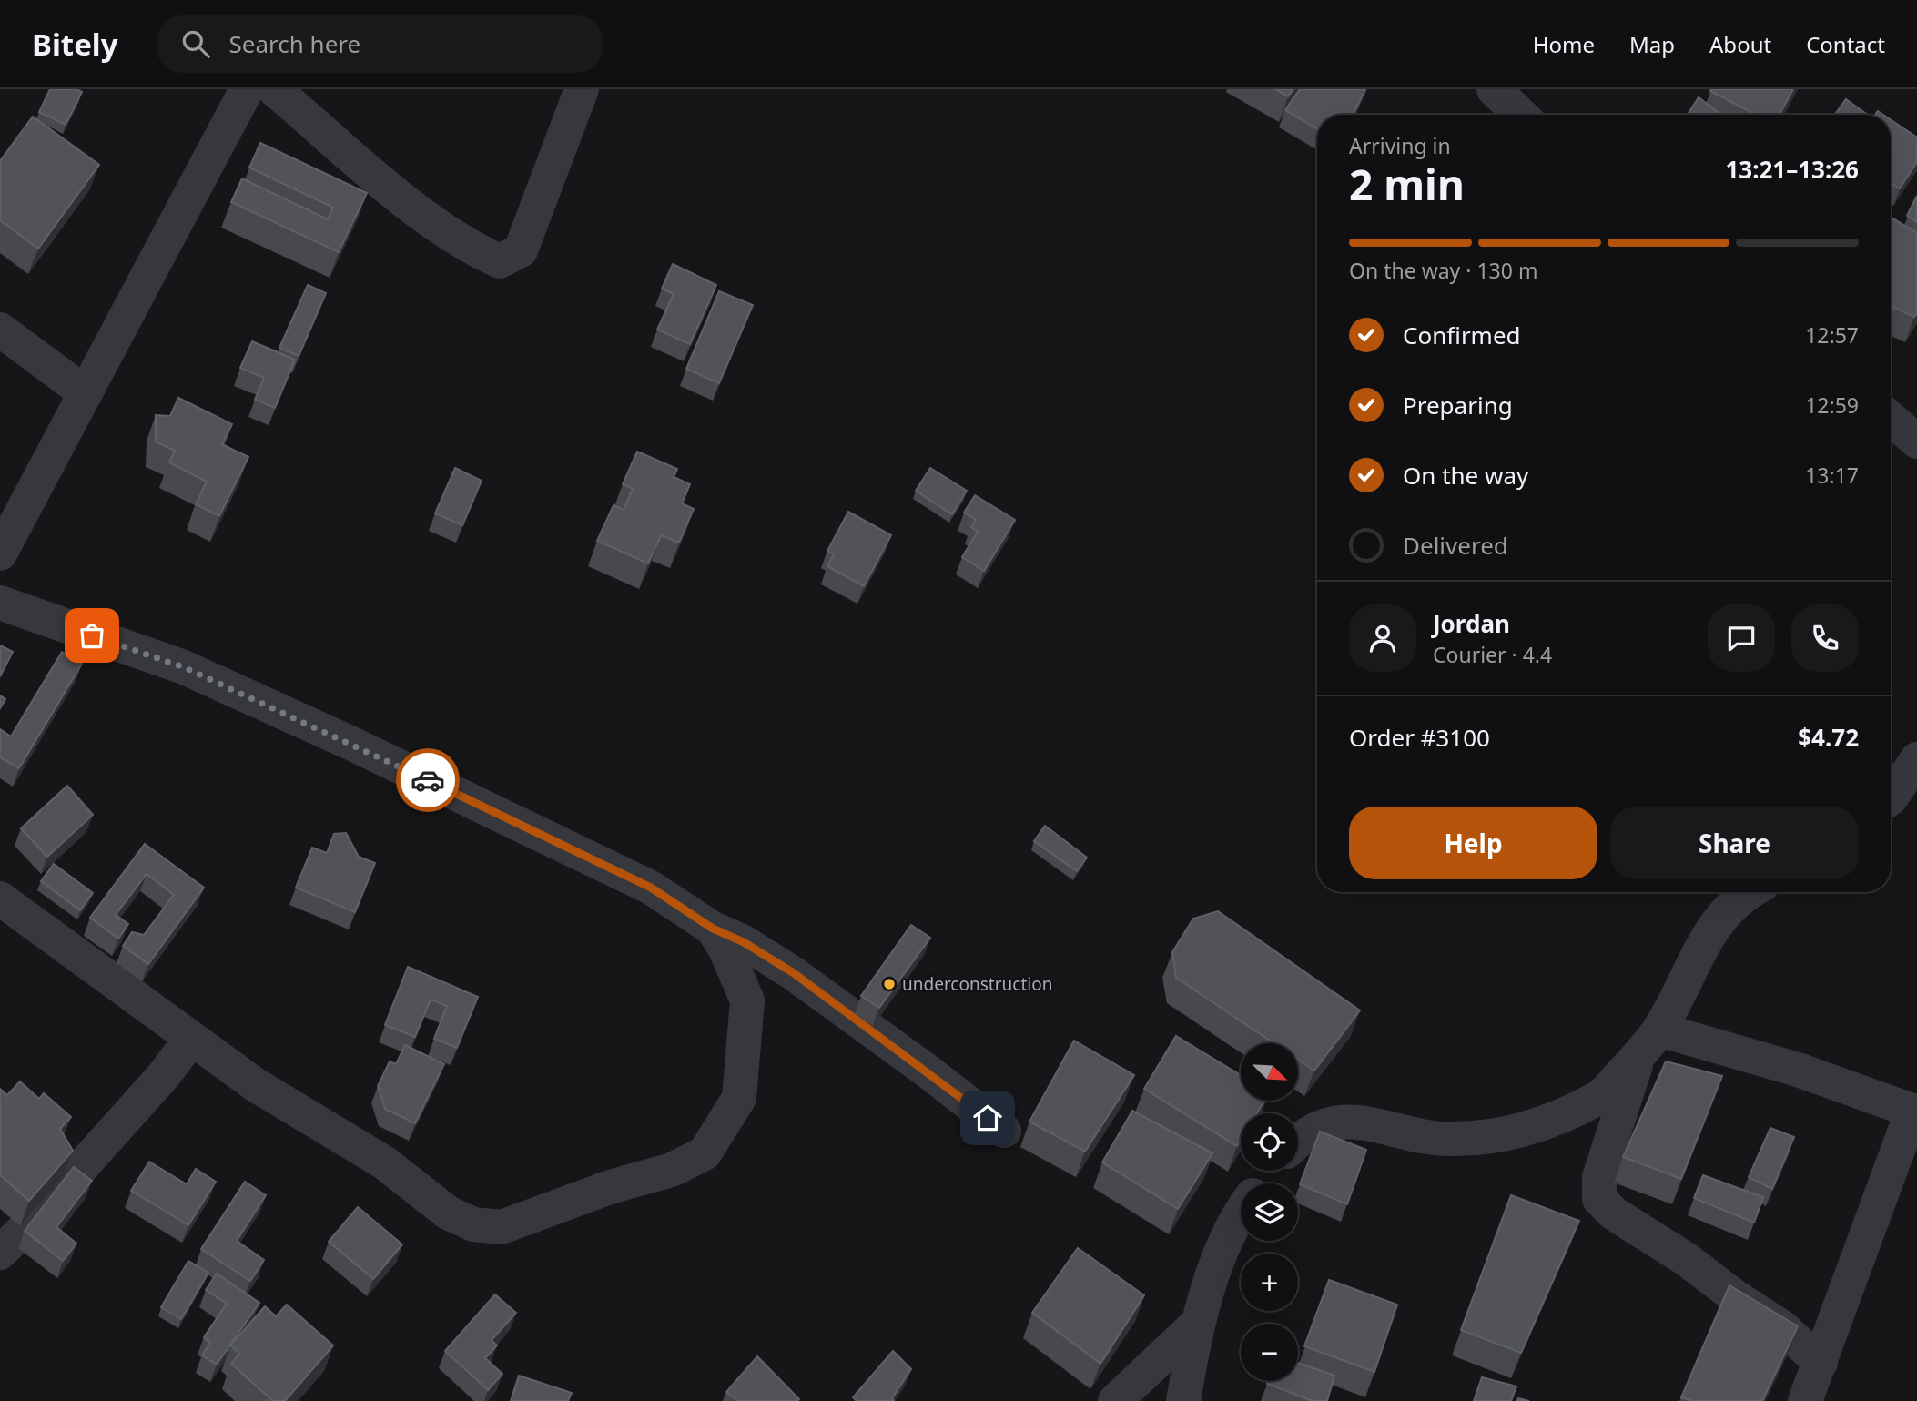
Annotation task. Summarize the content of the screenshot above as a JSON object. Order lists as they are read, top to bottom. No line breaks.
{"places":["underconstruction"],"north":"bottom right","page":{"header":"Bitely","search":"Search here","nav":["Home","Map","About","Contact"],"heading":["2 min","Arriving in","13:21–13:26"],"panel":["Jordan","Courier · 4.4","Order #3100","$4.72"],"bar":"On the way · 130 m","list":[["Confirmed","12:57"],["Preparing","12:59"],["On the way","13:17"],"Delivered"],"buttons":["Help","Share"],"map_buttons":["+","−"]}}
